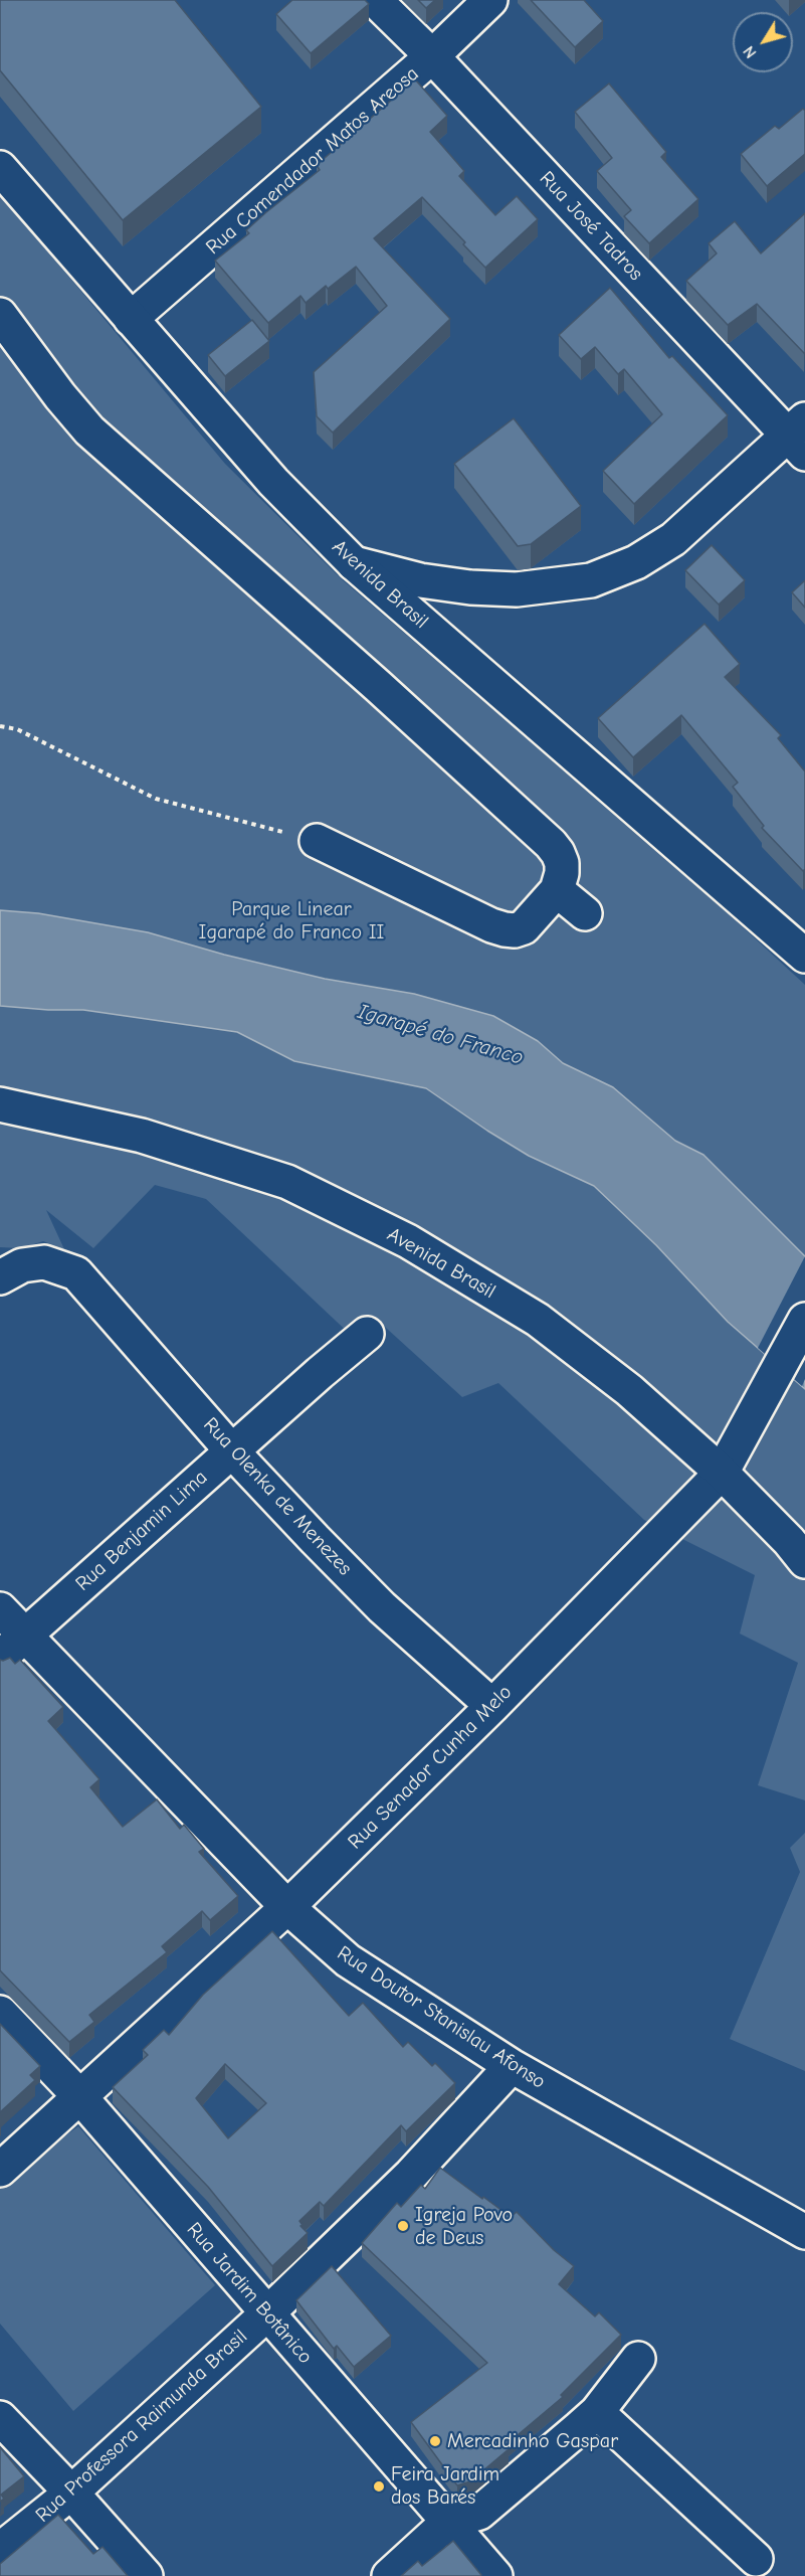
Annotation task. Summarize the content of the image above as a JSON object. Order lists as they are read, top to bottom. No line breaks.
{"streets":{"main road":["Rua Comendador Matos Areosa","Rua José Tadros","Avenida Brasil","Rua Olenka de Menezes","Rua Benjamin Lima","Rua Senador Cunha Melo","Rua Doutor Stanislau Afonso","Rua Jardim Botânico","Rua Professora Raimunda Brasil"]},"crossings":[["Rua Comendador Matos Areosa","Rua José Tadros"],["Rua Comendador Matos Areosa","Avenida Brasil"],["Avenida Brasil","Rua Senador Cunha Melo"],["Rua Olenka de Menezes","Rua Benjamin Lima"],["Rua Olenka de Menezes","Rua Senador Cunha Melo"],["Rua Benjamin Lima","Rua Doutor Stanislau Afonso"],["Rua Senador Cunha Melo","Rua Doutor Stanislau Afonso"],["Rua Senador Cunha Melo","Rua Jardim Botânico"],["Rua Doutor Stanislau Afonso","Rua Professora Raimunda Brasil"],["Rua Jardim Botânico","Rua Professora Raimunda Brasil"]],"water":["Igarapé do Franco"],"parks":["Parque Linear Igarapé do Franco II"],"places":["Igreja Povo de Deus","Mercadinho Gaspar","Feira Jardim dos Barés"],"north":"bottom left"}
